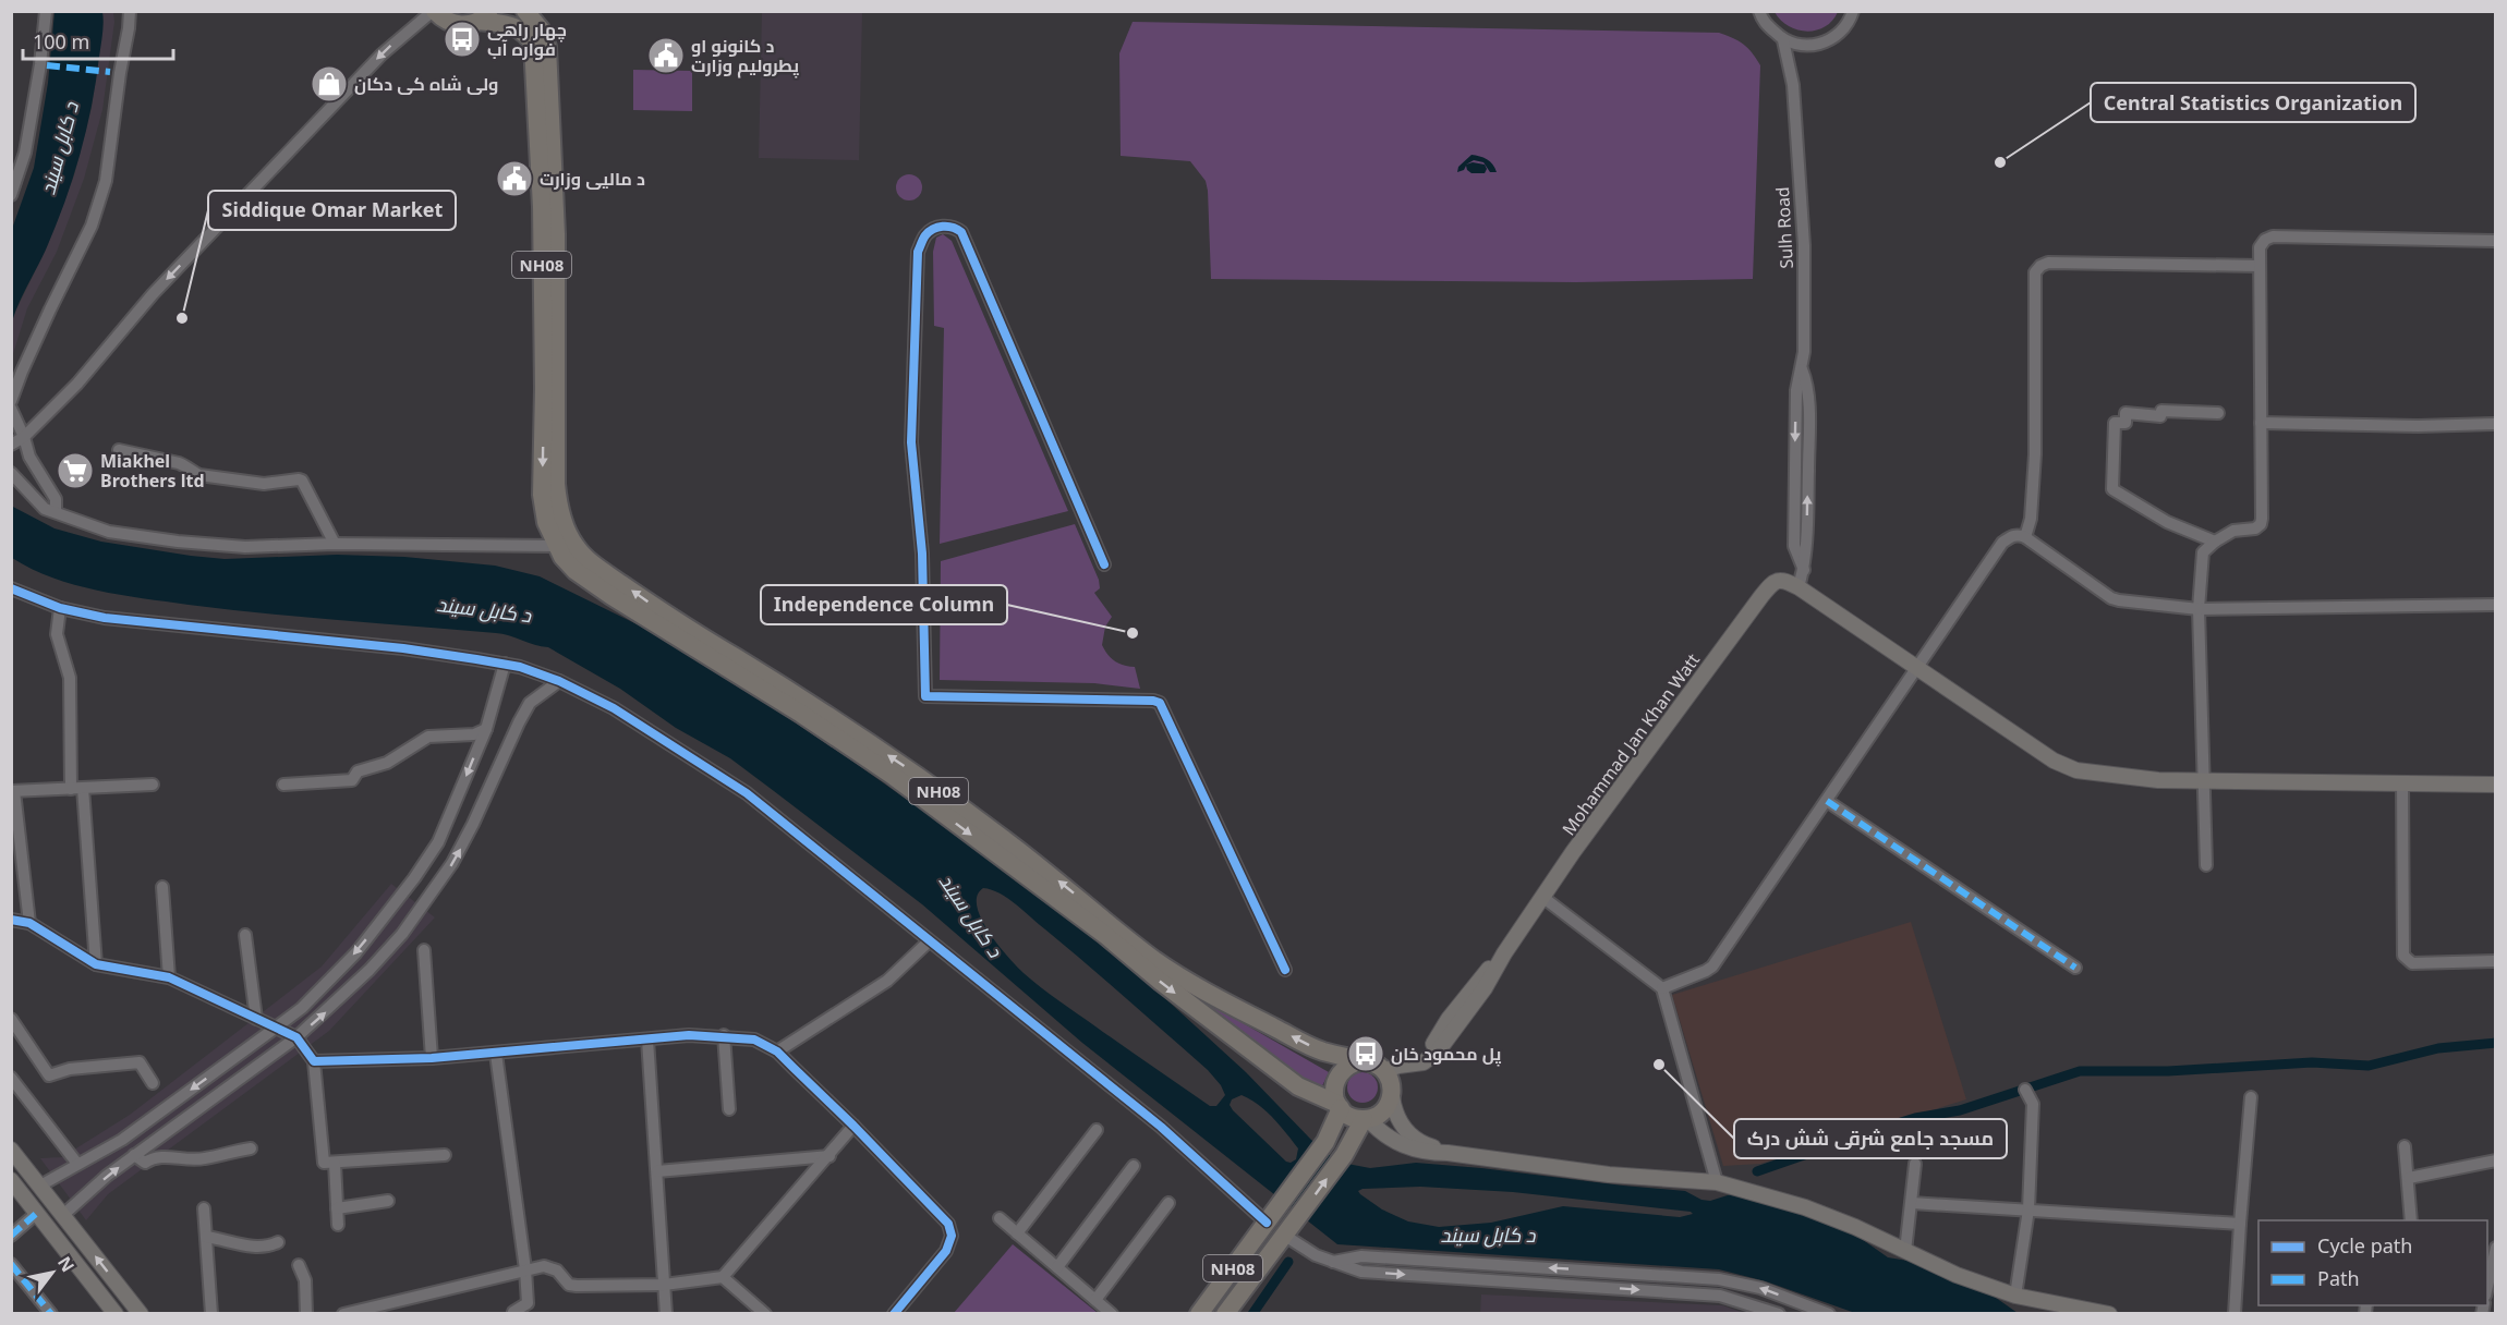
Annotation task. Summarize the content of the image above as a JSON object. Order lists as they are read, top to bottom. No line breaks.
{"streets":{"highway":["NH08"],"main road":["Mohammad Jan Khan Watt"],"street":["Sulh Road"]},"crossings":[["Sulh Road","Mohammad Jan Khan Watt"],["NH08","Mohammad Jan Khan Watt"]],"water":["د کابل سيند"],"places":{"bus stop":["چهار راهی فواره آب","پل محمود خان"],"public building":["د کانونو او پطرولیم وزارت","د مالیی وزارت"],"shop":["ولی شاہ کی دکان"],"other":["Central Statistics Organization","Siddique Omar Market","Independence Column","مسجد جامع شرقی شش درک"],"supermarket":["Miakhel Brothers ltd"]},"legend":["Cycle path","Path"],"scale_bar":"100 m","north":"top right"}
